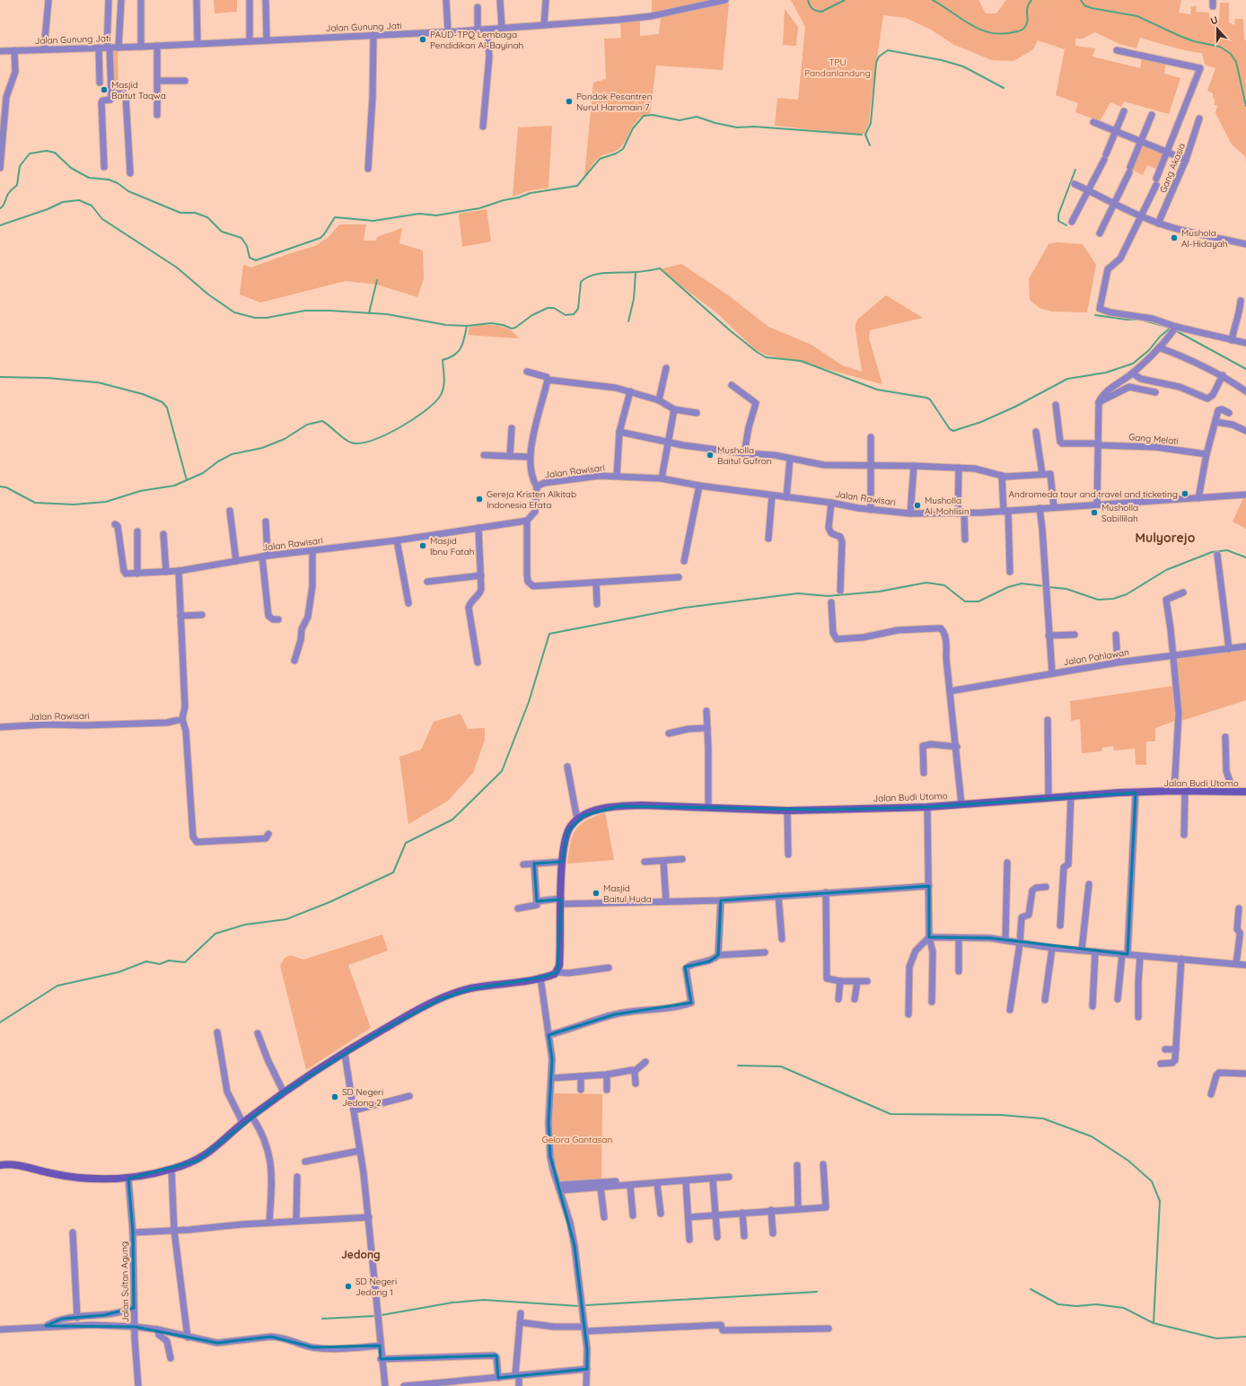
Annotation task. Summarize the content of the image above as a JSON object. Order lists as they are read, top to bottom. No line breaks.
{"streets":{"street":["Jalan Gunung Jati","Gang Akasia","Gang Melati","Jalan Rawisari","Jalan Pahlawan","Jalan Budi Utomo","Jalan Sultan Agung"]},"districts":["Mulyorejo","Jedong"],"parks":["TPU Pandanlandung","Gelora Gantasan"],"places":["PAUD-TPQ Lembaga Pendidikan Al-Bayinah","Masjid Baitut Taqwa","Pondok Pesantren Nurul Haromain 7","Mushola Al-Hidayah","Musholla Baitul Gufron","Andromeda tour and travel and ticketing","Gereja Kristen Alkitab Indonesia Efata","Musholla Al-Mohlisin","Musholla Sabillilah","Masjid Ibnu Fatah","Masjid Baitul Huda","SD Negeri Jedong 2","SD Negeri Jedong 1"],"north":"top"}
